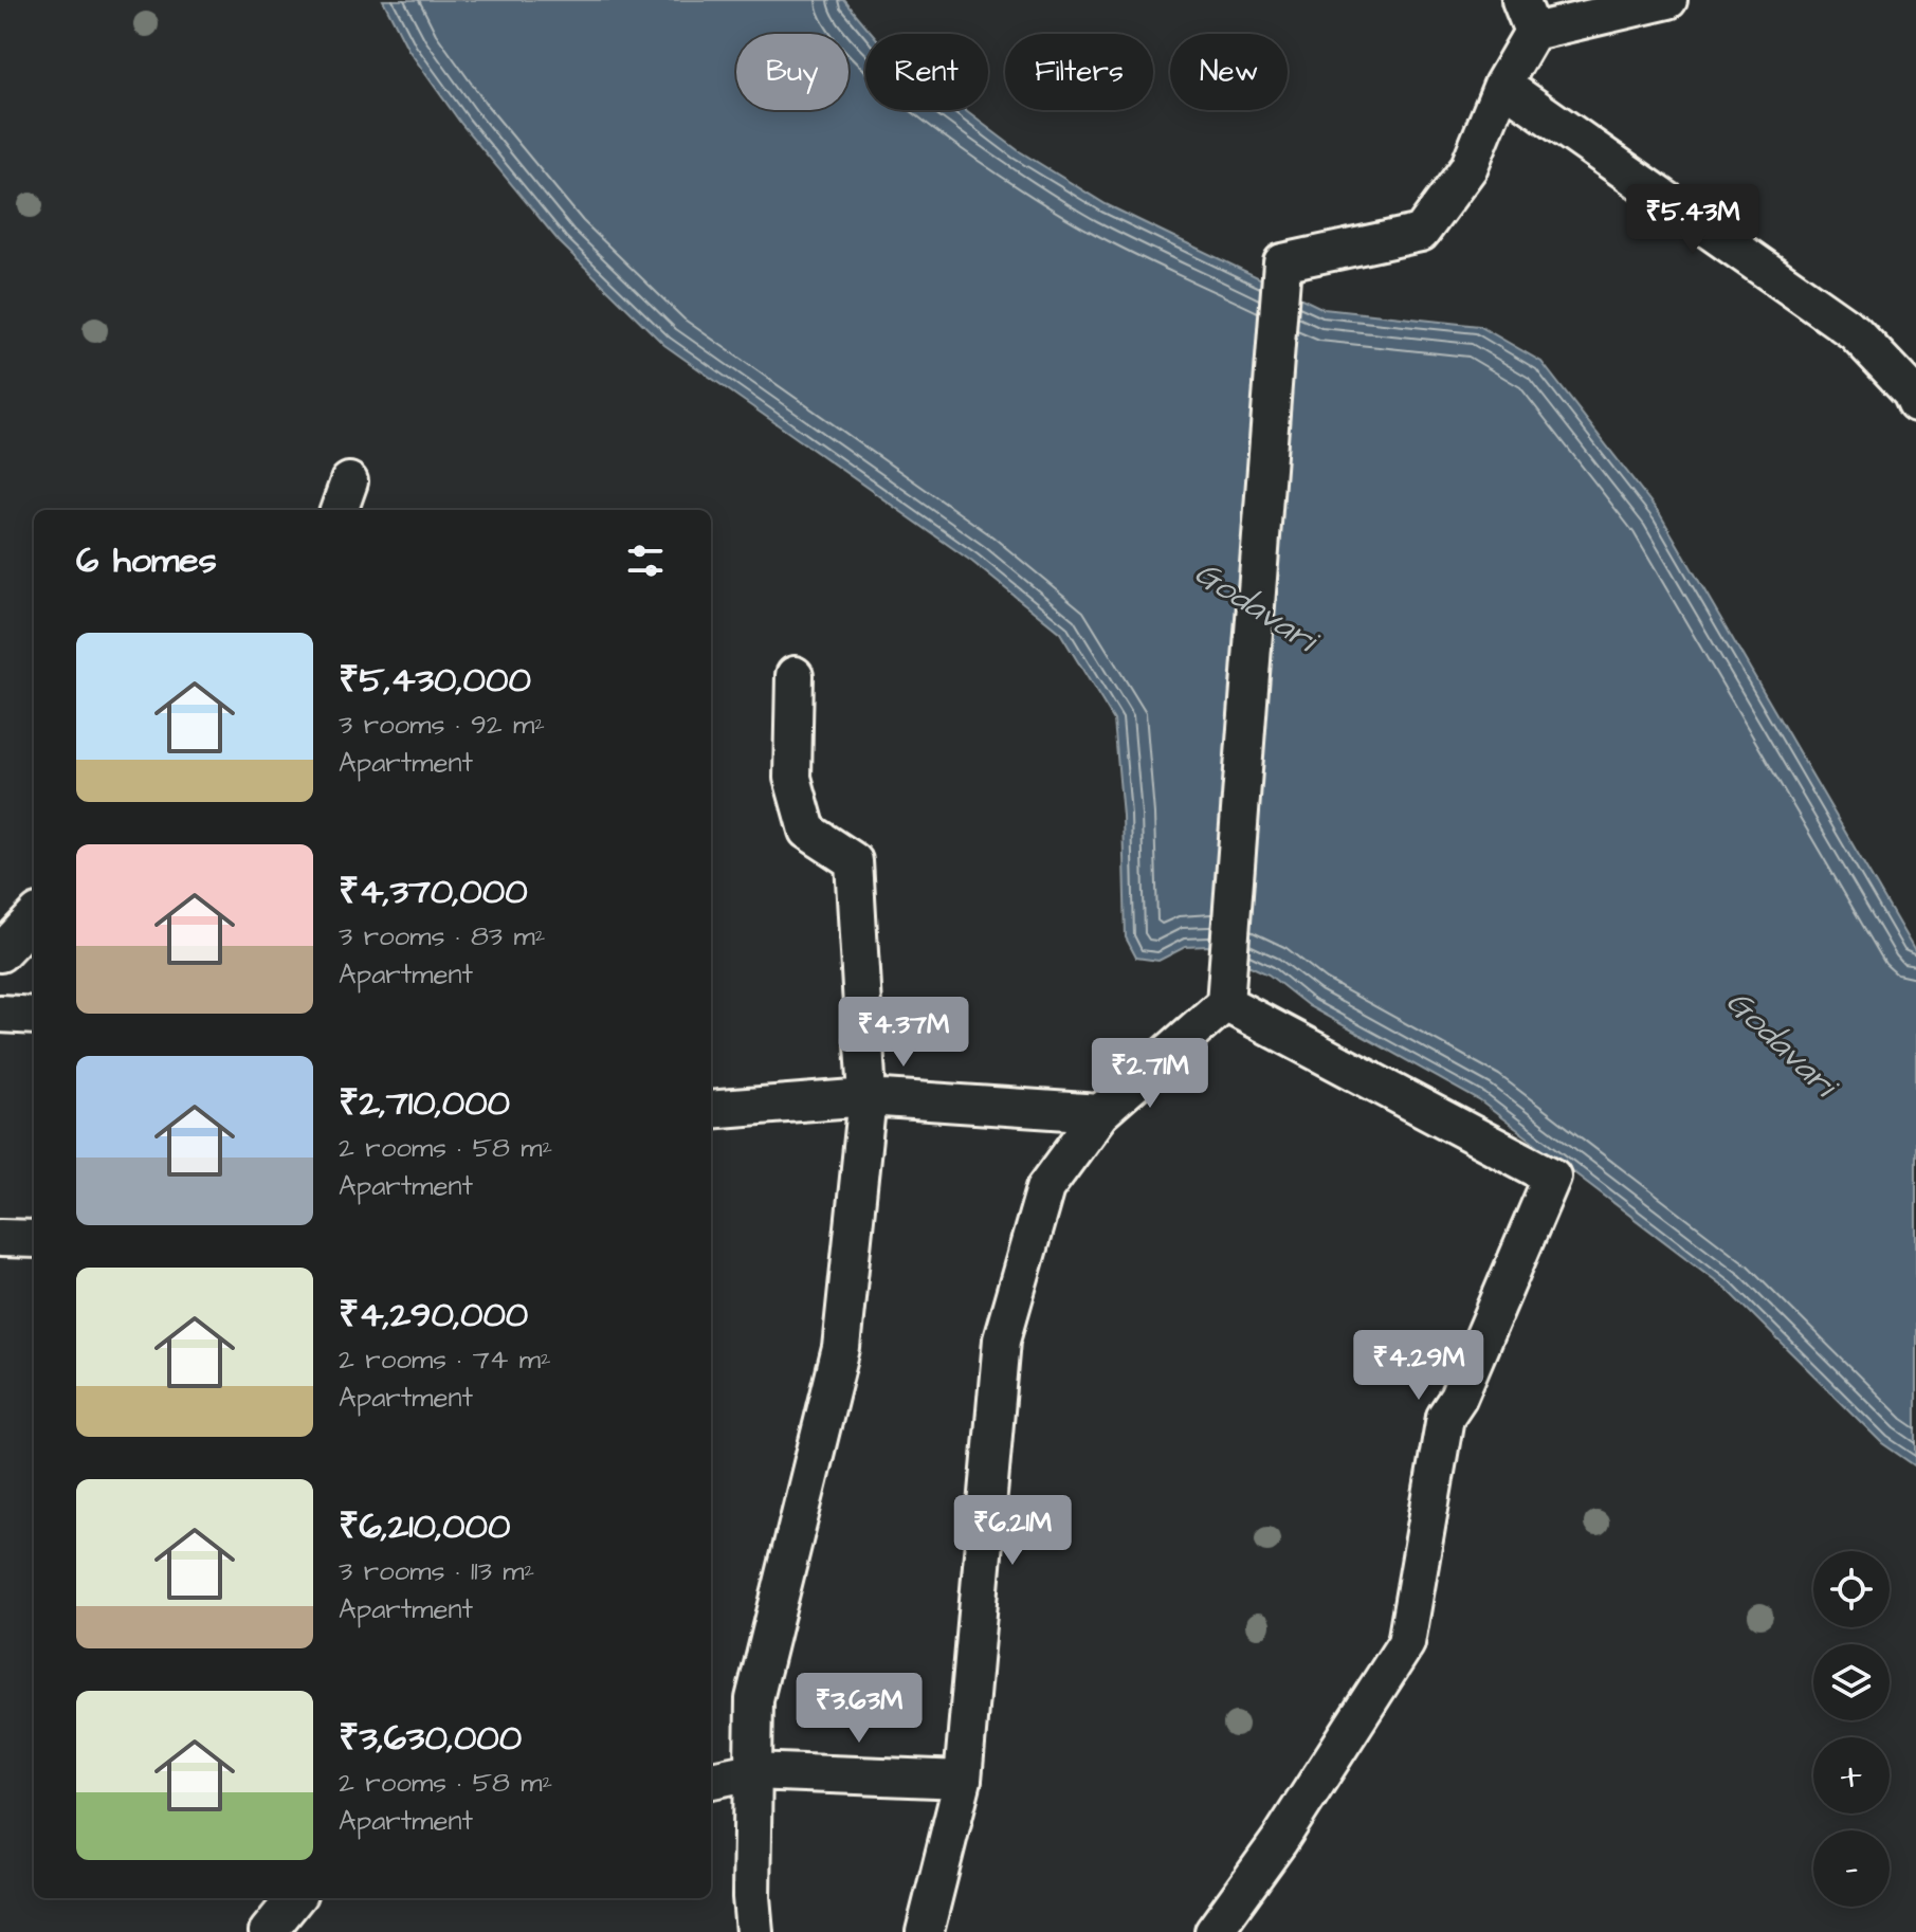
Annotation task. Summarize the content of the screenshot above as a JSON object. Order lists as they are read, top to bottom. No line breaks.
{"water":["Godavari"],"page":{"chip":["Buy","Rent","Filters","New"],"price":["₹5.43M","₹4.37M","₹2.71M","₹4.29M","₹6.21M","₹3.63M"],"heading":"6 homes","list":[{"name":"₹5,430,000","note":"3 rooms · 92 m² · Apartment"},{"name":"₹4,370,000","note":"3 rooms · 83 m² · Apartment"},{"name":"₹2,710,000","note":"2 rooms · 58 m² · Apartment"},{"name":"₹4,290,000","note":"2 rooms · 74 m² · Apartment"},{"name":"₹6,210,000","note":"3 rooms · 113 m² · Apartment"},{"name":"₹3,630,000","note":"2 rooms · 58 m² · Apartment"}],"map_buttons":["+","−"]}}
